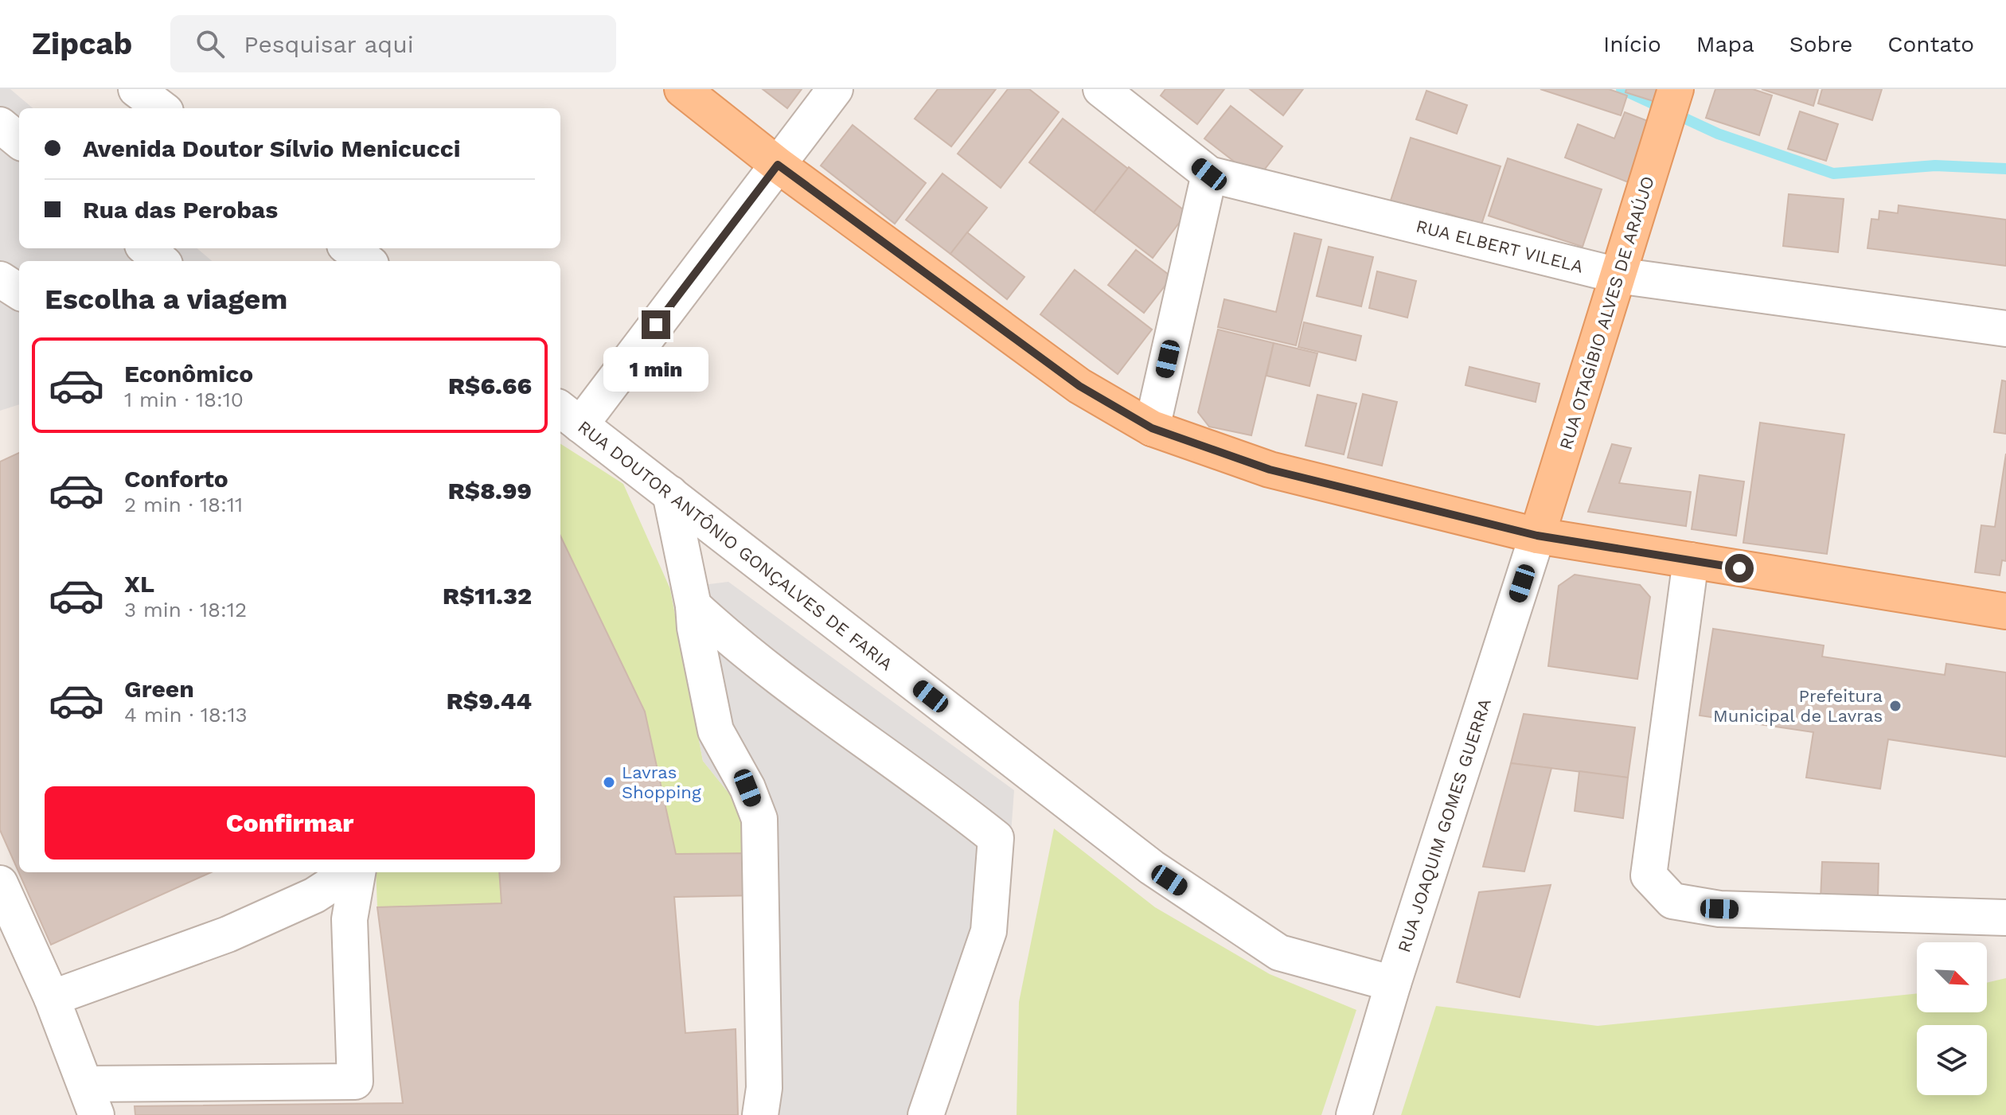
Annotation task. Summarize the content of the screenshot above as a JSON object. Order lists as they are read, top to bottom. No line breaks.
{"streets":{"main road":["RUA OTAGÍBIO ALVES DE ARAÚJO"],"street":["RUA ELBERT VILELA","RUA DOUTOR ANTÔNIO GONÇALVES DE FARIA","RUA JOAQUIM GOMES GUERRA"]},"crossings":[["RUA ELBERT VILELA","RUA OTAGÍBIO ALVES DE ARAÚJO"],["RUA OTAGÍBIO ALVES DE ARAÚJO","RUA JOAQUIM GOMES GUERRA"],["RUA DOUTOR ANTÔNIO GONÇALVES DE FARIA","RUA JOAQUIM GOMES GUERRA"]],"places":["Prefeitura Municipal de Lavras","Lavras Shopping"],"north":"bottom right","page":{"header":"Zipcab","search":"Pesquisar aqui","nav":["Início","Mapa","Sobre","Contato"],"banner":["Avenida Doutor Sílvio Menicucci","Rua das Perobas"],"heading":"Escolha a viagem","list":[{"name":"Econômico","note":"1 min · 18:10","value":"R$6.66"},{"name":"Conforto","note":"2 min · 18:11","value":"R$8.99"},{"name":"XL","note":"3 min · 18:12","value":"R$11.32"},{"name":"Green","note":"4 min · 18:13","value":"R$9.44"}],"bubble":"1 min","buttons":"Confirmar"}}
